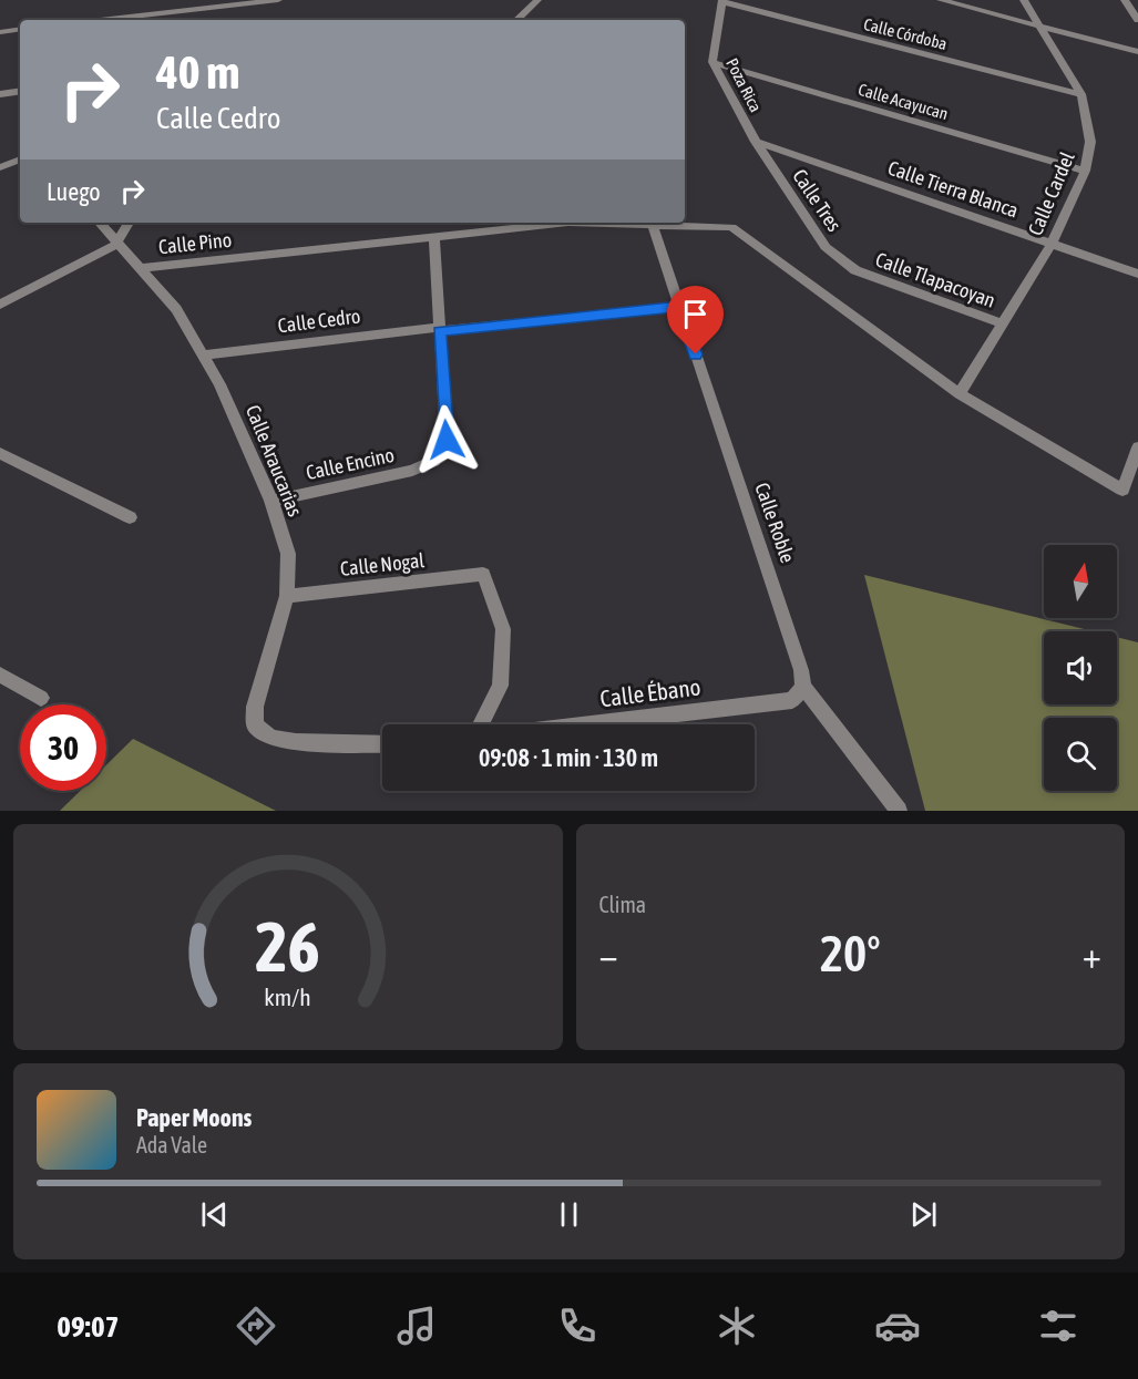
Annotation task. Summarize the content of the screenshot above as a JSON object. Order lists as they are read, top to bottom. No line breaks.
{"streets":{"street":["Calle Córdoba","Poza Rica","Calle Acayucan","Calle Tierra Blanca","Calle Cardel","Calle Tres","Calle Pino","Calle Tlapacoyan","Calle Cedro","Calle Araucarias","Calle Encino","Calle Roble","Calle Nogal","Calle Ébano"]},"crossings":[["Calle Córdoba","Poza Rica"],["Calle Córdoba","Calle Cardel"],["Poza Rica","Calle Acayucan"],["Poza Rica","Calle Tierra Blanca"],["Poza Rica","Calle Tres"],["Calle Acayucan","Calle Cardel"],["Calle Tierra Blanca","Calle Cardel"],["Calle Tierra Blanca","Calle Tres"],["Calle Cardel","Calle Pino"],["Calle Cardel","Calle Tlapacoyan"],["Calle Tres","Calle Tlapacoyan"],["Calle Pino","Calle Araucarias"],["Calle Pino","Calle Roble"],["Calle Cedro","Calle Araucarias"],["Calle Cedro","Calle Encino"],["Calle Cedro","Calle Roble"],["Calle Araucarias","Calle Encino"],["Calle Araucarias","Calle Nogal"],["Calle Roble","Calle Ébano"]],"north":"top","page":{"turn":["40 m","Calle Cedro"],"then":"Luego","limit":"30","trip":"09:08 · 1 min · 130 m","tile":"Clima","heat":["−","20°","+"],"song":["Paper Moons","Ada Vale"],"tabs":"09:07","gauge":["26","km/h"]}}
